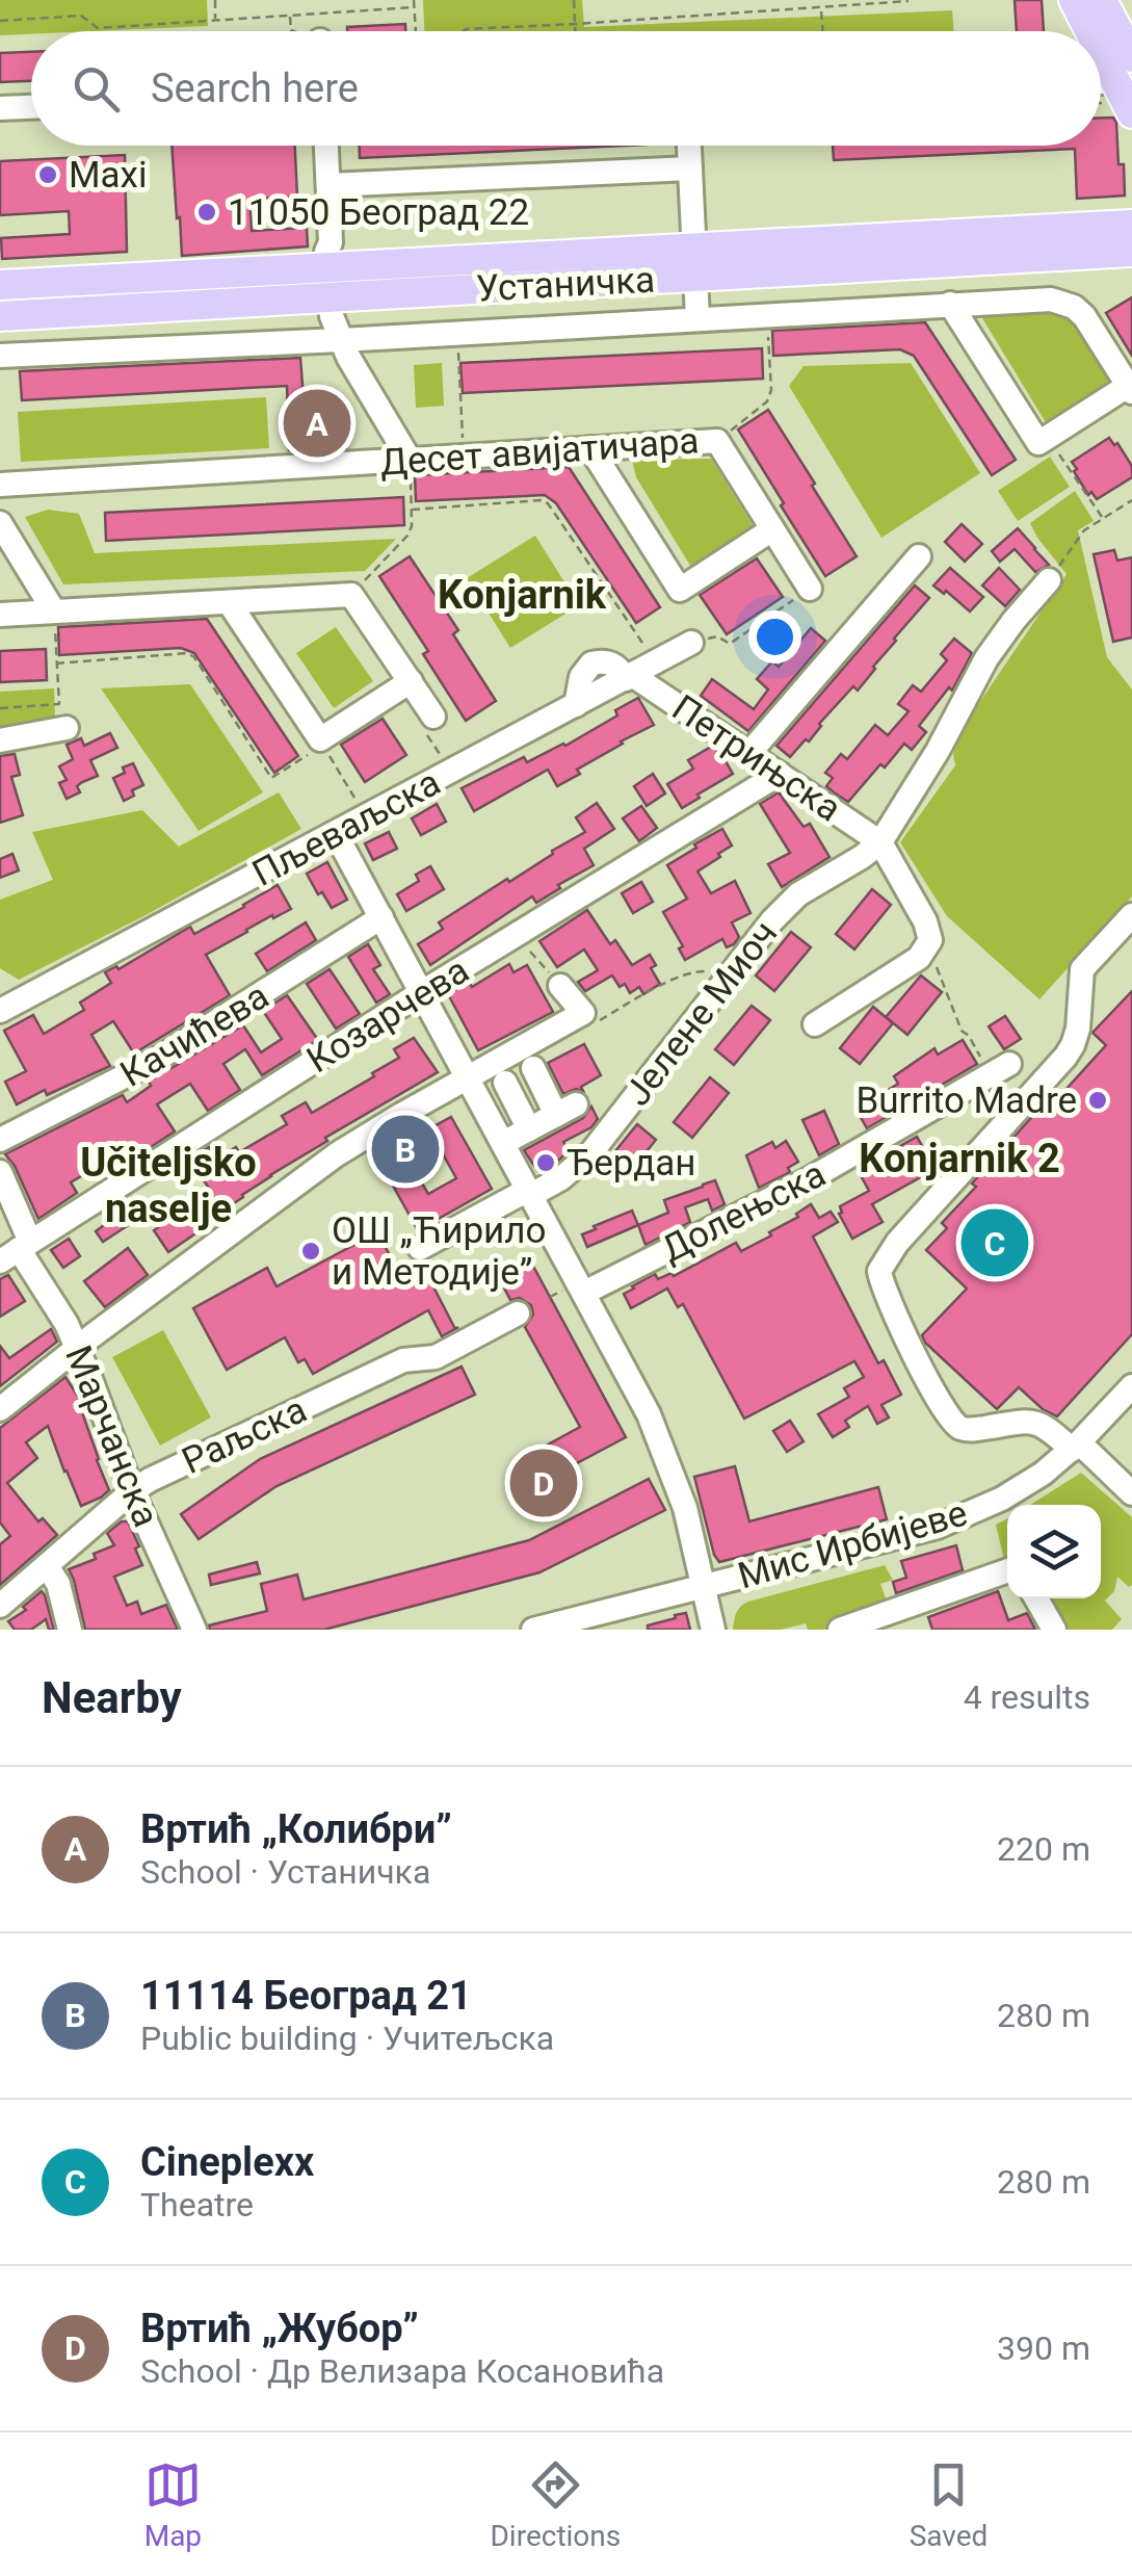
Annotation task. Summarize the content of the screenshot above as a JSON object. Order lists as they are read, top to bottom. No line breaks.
{"streets":{"main road":["Устаничка"],"street":["Десет авијатичара","Петрињска","Пљеваљска","Јелене Миоч","Козарчева","Качићева","Долењска","Раљска","Марчанска","Мис Ирбијеве"]},"crossings":[["Петрињска","Пљеваљска"],["Петрињска","Јелене Миоч"],["Петрињска","Козарчева"],["Козарчева","Марчанска"],["Раљска","Марчанска"]],"districts":["Konjarnik","Konjarnik 2","Učiteljsko naselje"],"places":["Maxi","11050 Београд 22","Burrito Madre","Ђердан","ОШ „Ћирило и Методије”"],"page":{"search":"Search here","pins":["A","B","C","D"],"heading":["Nearby","4 results"],"list":[{"mark":"A","name":"Вртић „Колибри”","note":"School · Устаничка","value":"220 m"},{"mark":"B","name":"11114 Београд 21","note":"Public building · Учитељска","value":"280 m"},{"mark":"C","name":"Cineplexx","note":"Theatre","value":"280 m"},{"mark":"D","name":"Вртић „Жубор”","note":"School · Др Велизара Косановића","value":"390 m"}],"nav":["Map","Directions","Saved"]}}
